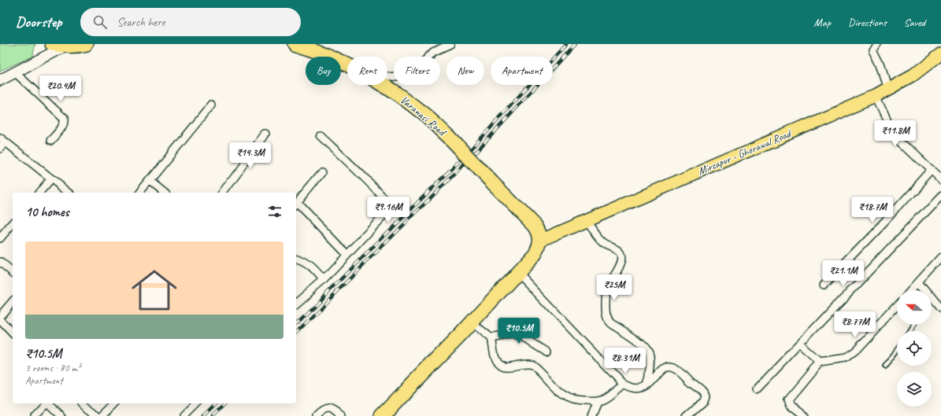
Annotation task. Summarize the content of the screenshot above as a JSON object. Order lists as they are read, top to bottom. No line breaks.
{"streets":{"highway":["Varanasi Road"],"main road":["Mirzapur - Ghorawal Road"]},"crossings":[["Varanasi Road","Mirzapur - Ghorawal Road"]],"north":"left","page":{"header":"Doorstep","search":"Search here","nav":["Map","Directions","Saved"],"chip":["Buy","Rent","Filters","New","Apartment"],"price":["₹20.4M","₹11.8M","₹14.3M","₹9.16M","₹18.7M","₹21.1M","₹25M","₹8.77M","₹10.5M","₹8.31M"],"heading":"10 homes","list":[{"name":"₹10.5M","note":"3 rooms · 80 m² · Apartment"}]}}
